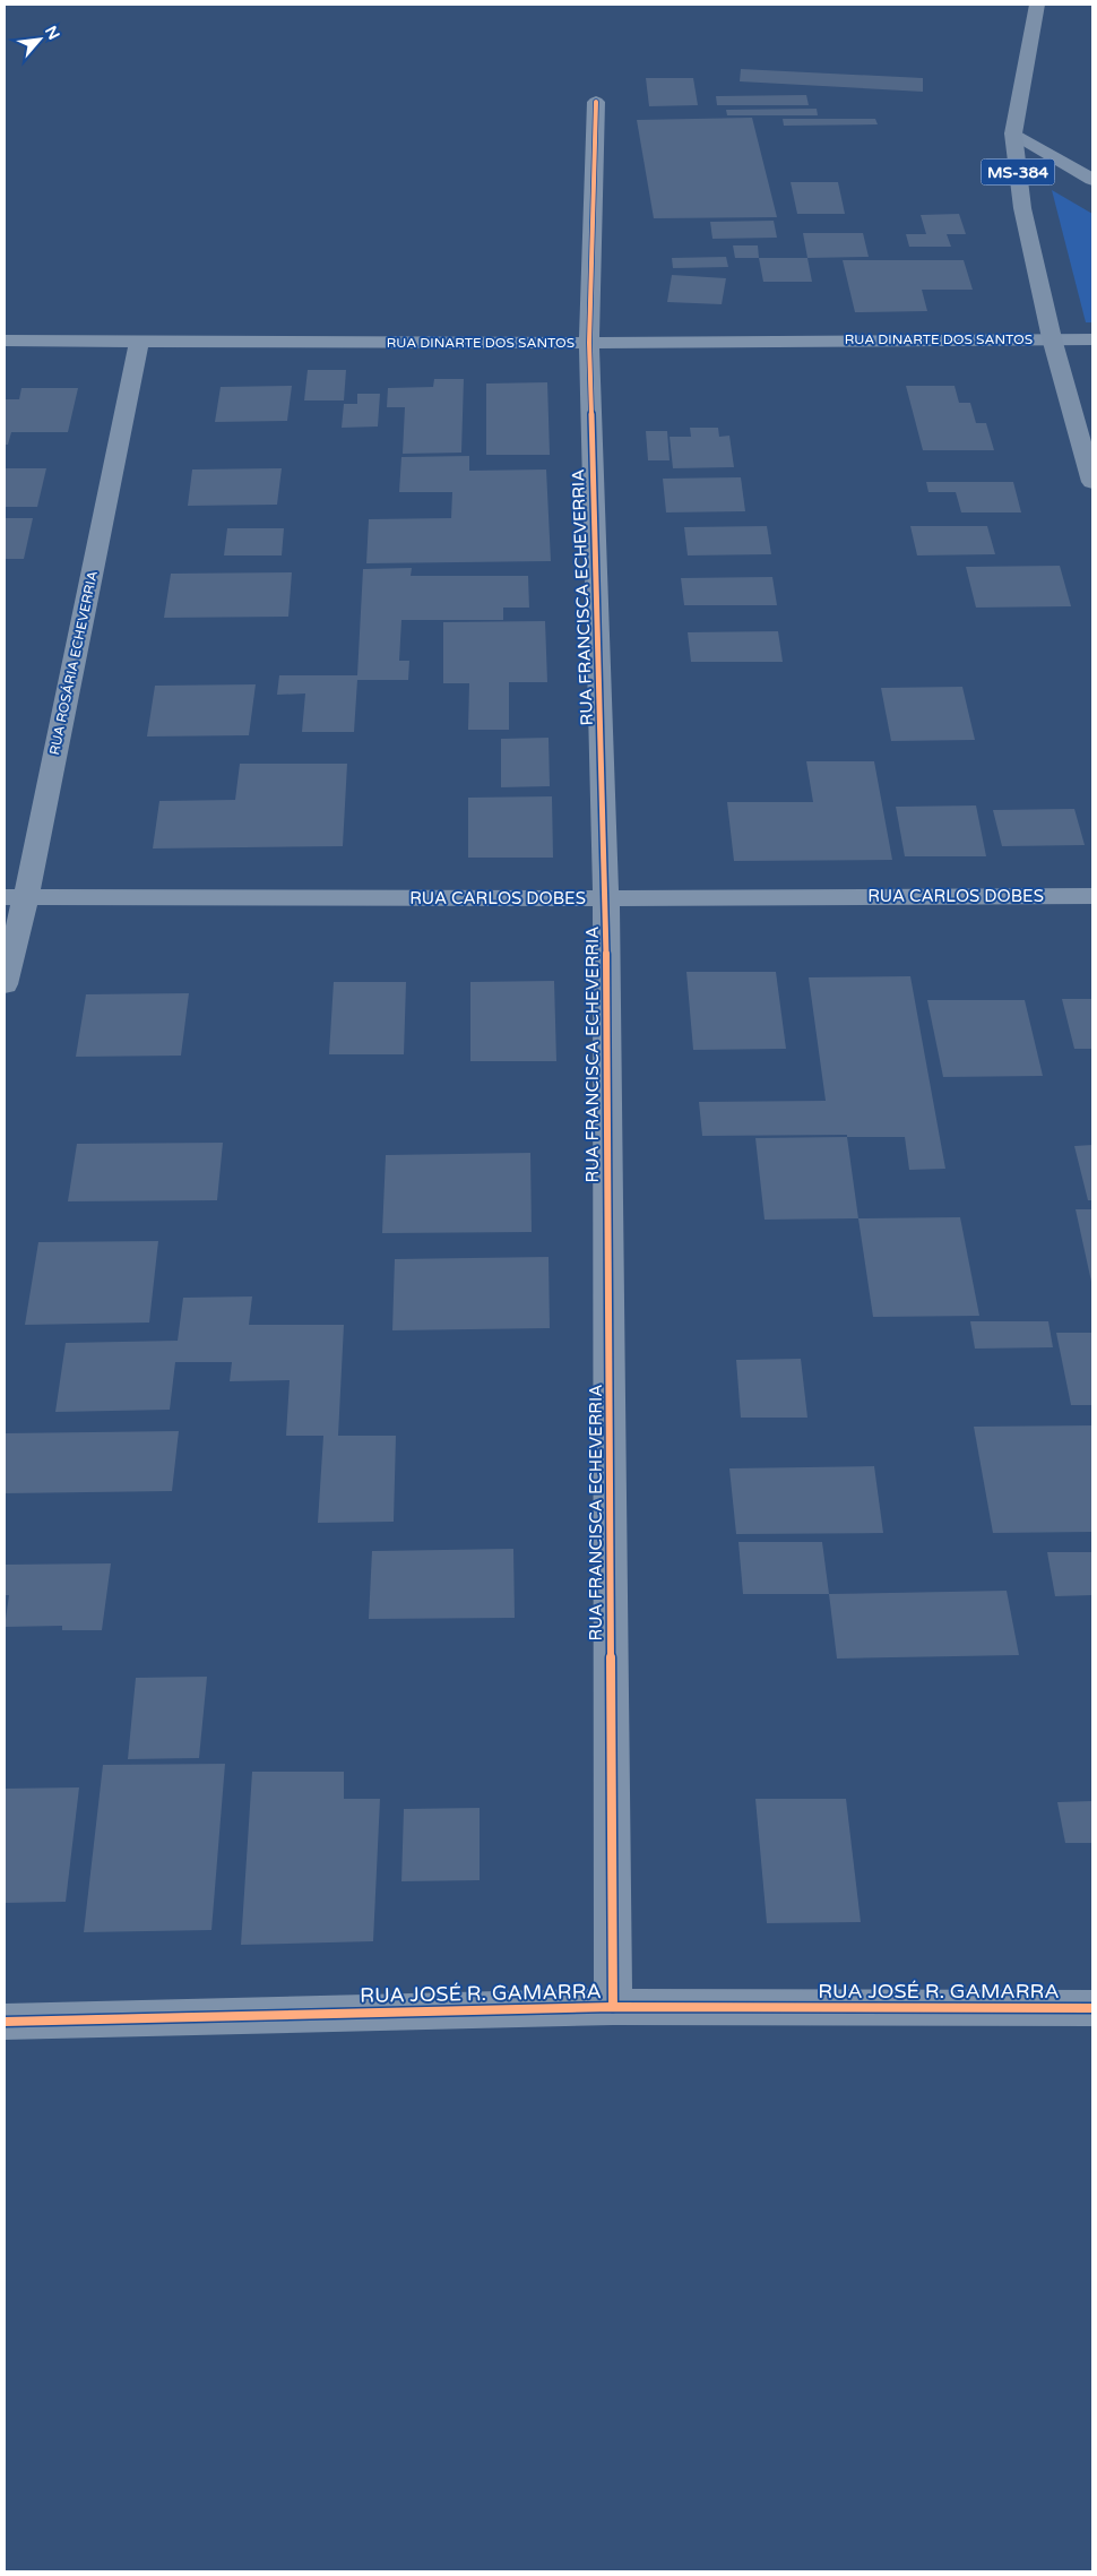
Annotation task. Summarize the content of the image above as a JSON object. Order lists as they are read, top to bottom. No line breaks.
{"streets":{"main road":["MS-384"],"street":["RUA DINARTE DOS SANTOS","RUA FRANCISCA ECHEVERRIA","RUA ROSÁRIA ECHEVERRIA","RUA CARLOS DOBES","RUA JOSÉ R. GAMARRA"]},"crossings":[["MS-384","RUA DINARTE DOS SANTOS"],["RUA DINARTE DOS SANTOS","RUA FRANCISCA ECHEVERRIA"],["RUA DINARTE DOS SANTOS","RUA ROSÁRIA ECHEVERRIA"],["RUA FRANCISCA ECHEVERRIA","RUA CARLOS DOBES"],["RUA FRANCISCA ECHEVERRIA","RUA JOSÉ R. GAMARRA"],["RUA ROSÁRIA ECHEVERRIA","RUA CARLOS DOBES"]],"north":"top right"}
